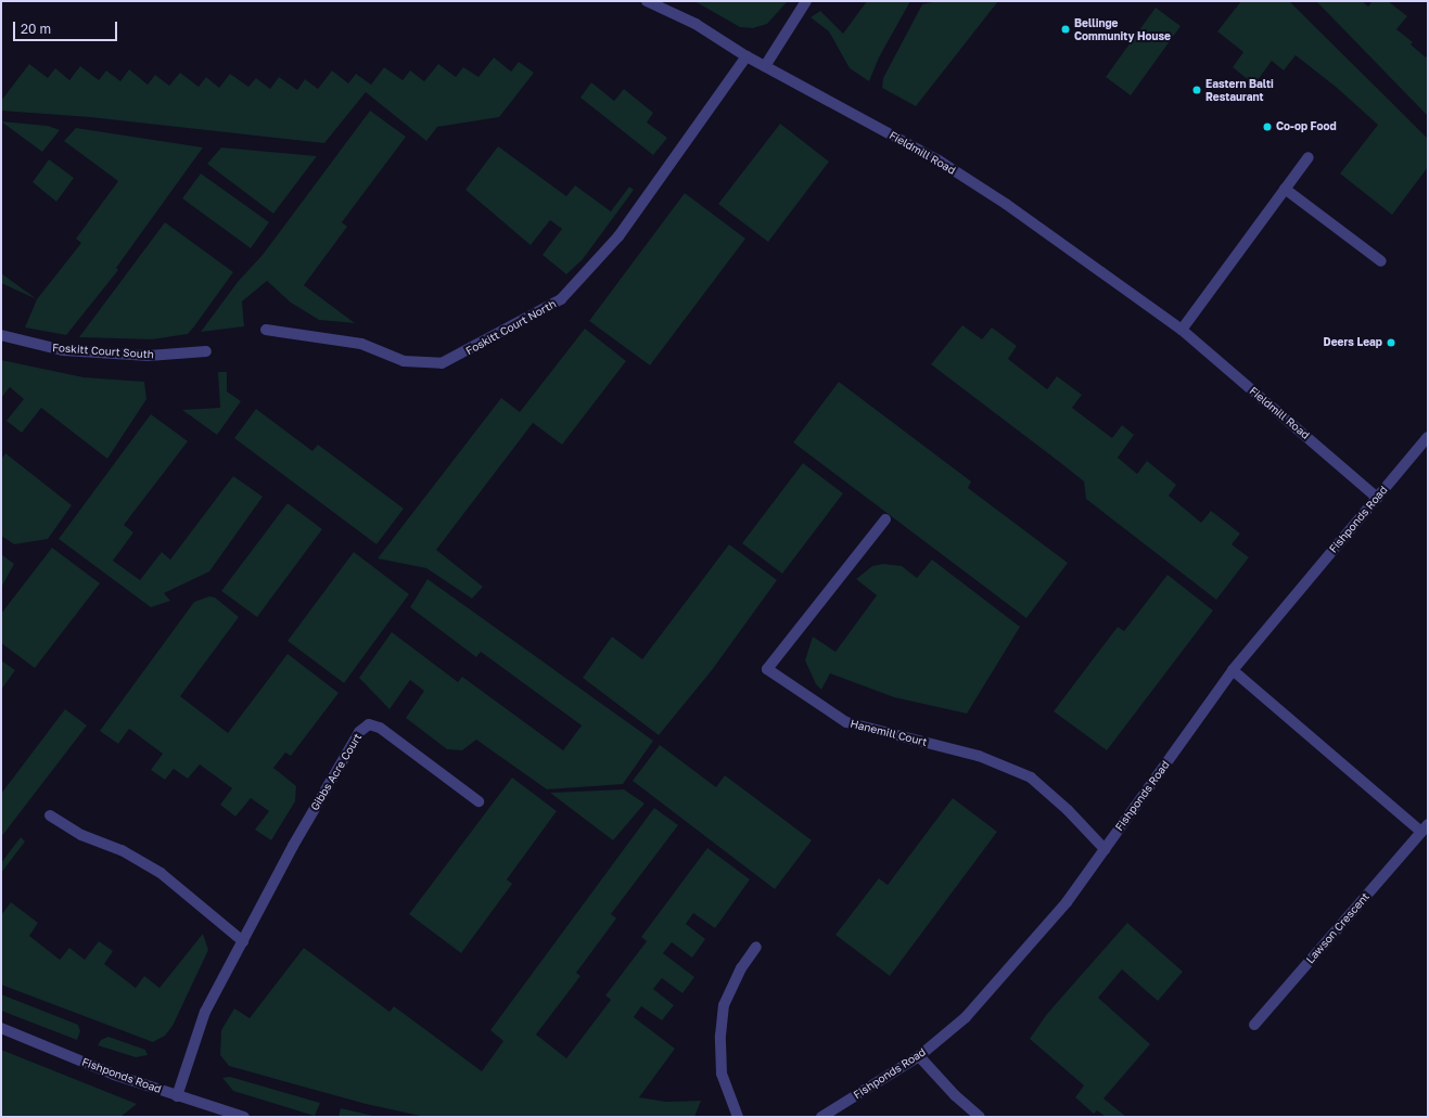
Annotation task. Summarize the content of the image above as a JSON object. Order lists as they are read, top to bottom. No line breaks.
{"streets":{"street":["Fieldmill Road","Foskitt Court North","Foskitt Court South","Fishponds Road","Hanemill Court","Gibbs Acre Court","Lawson Crescent"]},"crossings":[["Fieldmill Road","Foskitt Court North"],["Fieldmill Road","Fishponds Road"],["Fishponds Road","Hanemill Court"],["Fishponds Road","Gibbs Acre Court"],["Fishponds Road","Lawson Crescent"]],"places":["Bellinge Community House","Eastern Balti Restaurant","Co-op Food","Deers Leap"],"scale_bar":"20 m"}
